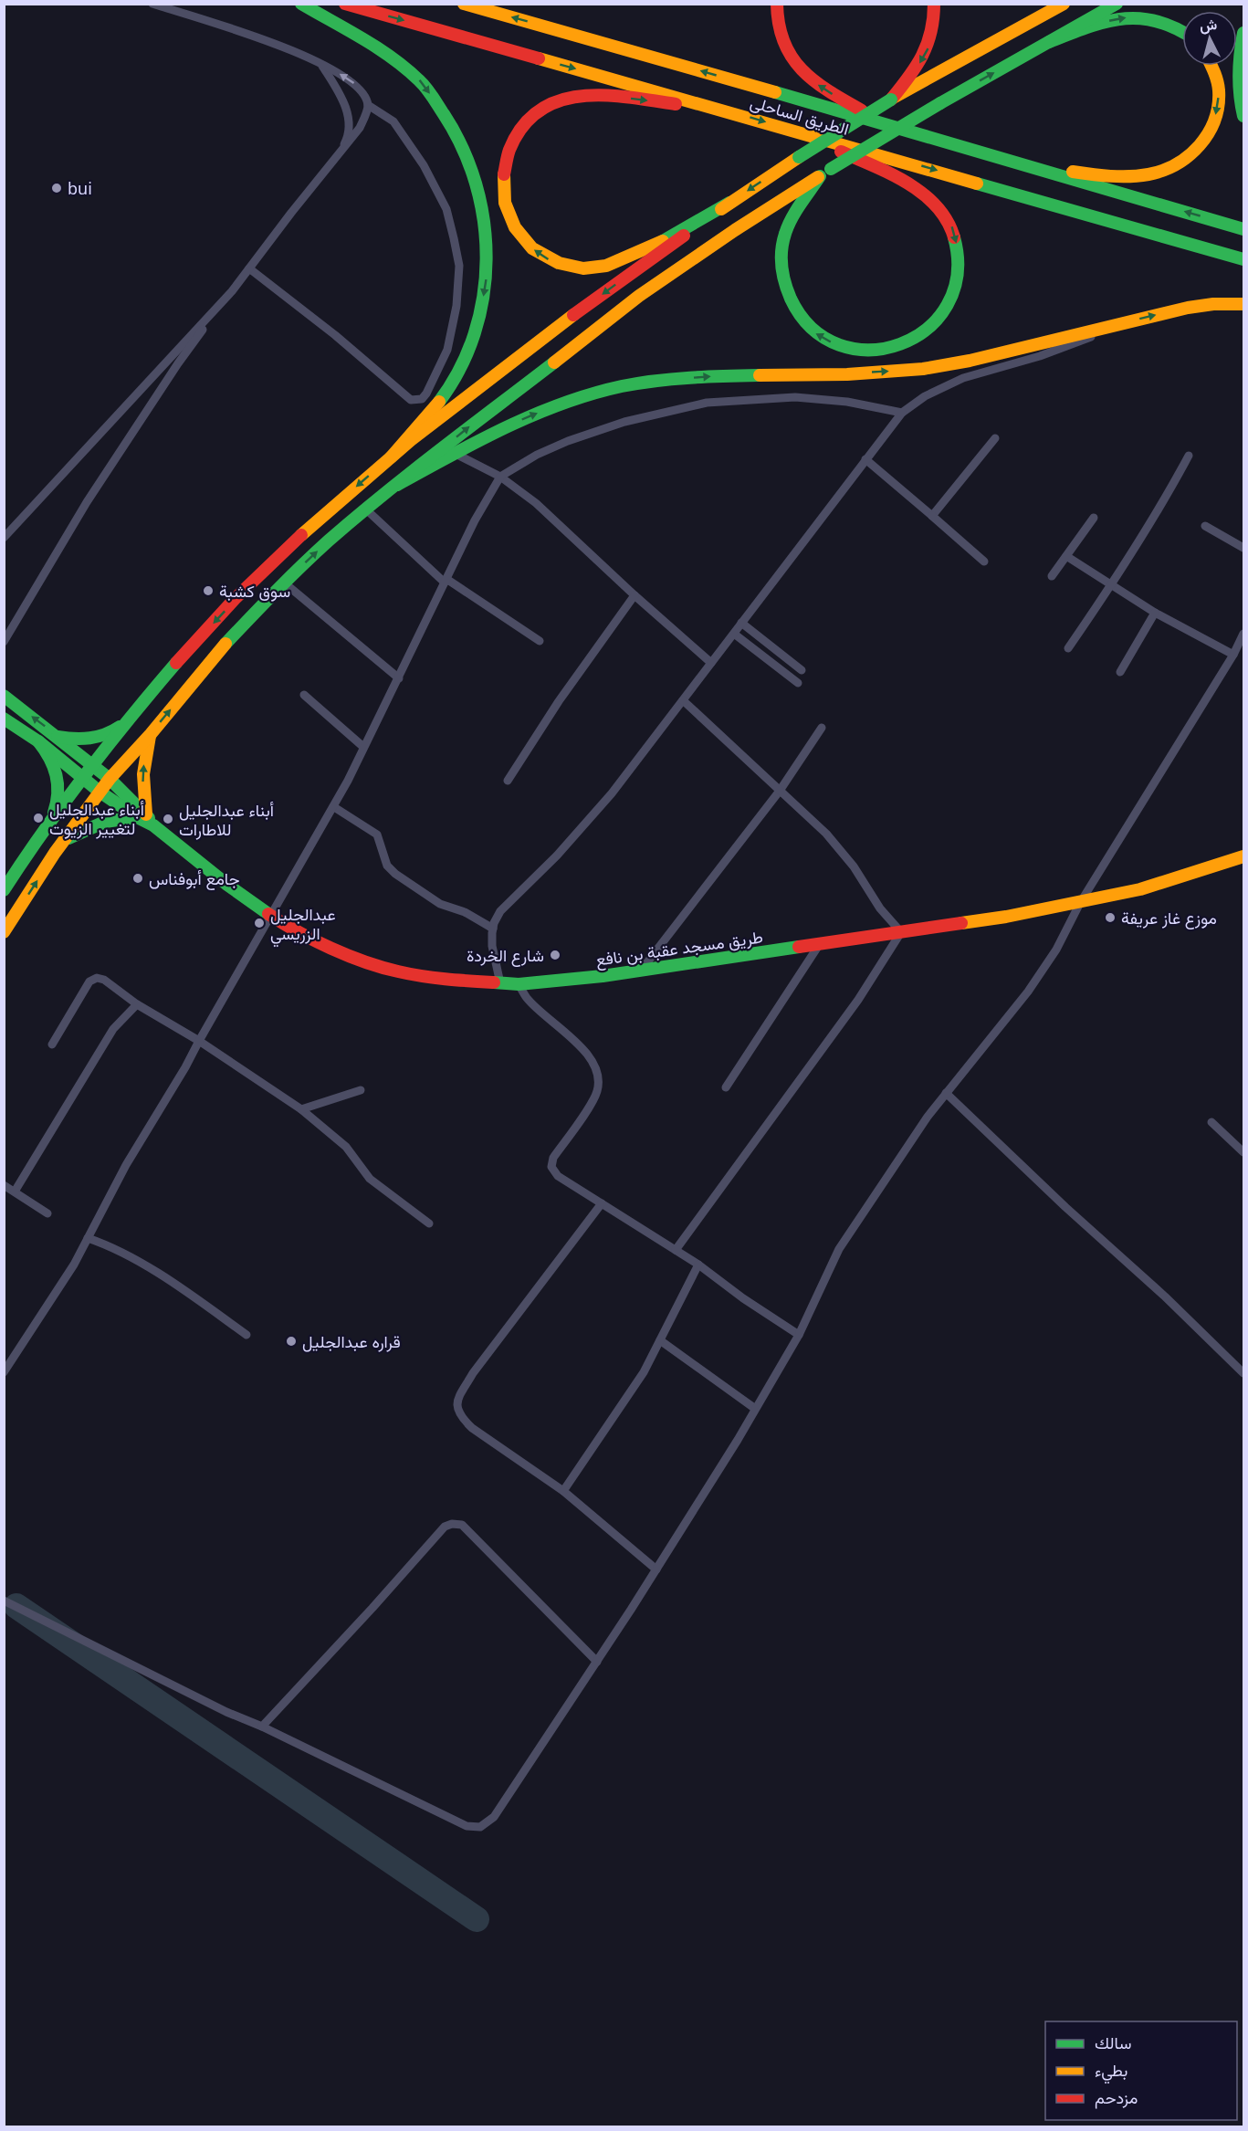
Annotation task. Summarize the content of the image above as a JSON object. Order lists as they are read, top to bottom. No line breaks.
{"streets":{"main road":["الطريق الساحلى","طريق مسجد عقبة بن نافع"]},"places":["bui","سوق كشبة","أبناء عبدالجليل لتغيير الزيوت","أبناء عبدالجليل للاطارات","جامع أبوفناس","موزع غاز عريفة","عبدالجليل الزريسي","شارع الخردة","قراره عبدالجليل"],"legend":["سالك","بطيء","مزدحم"],"north":"top"}
